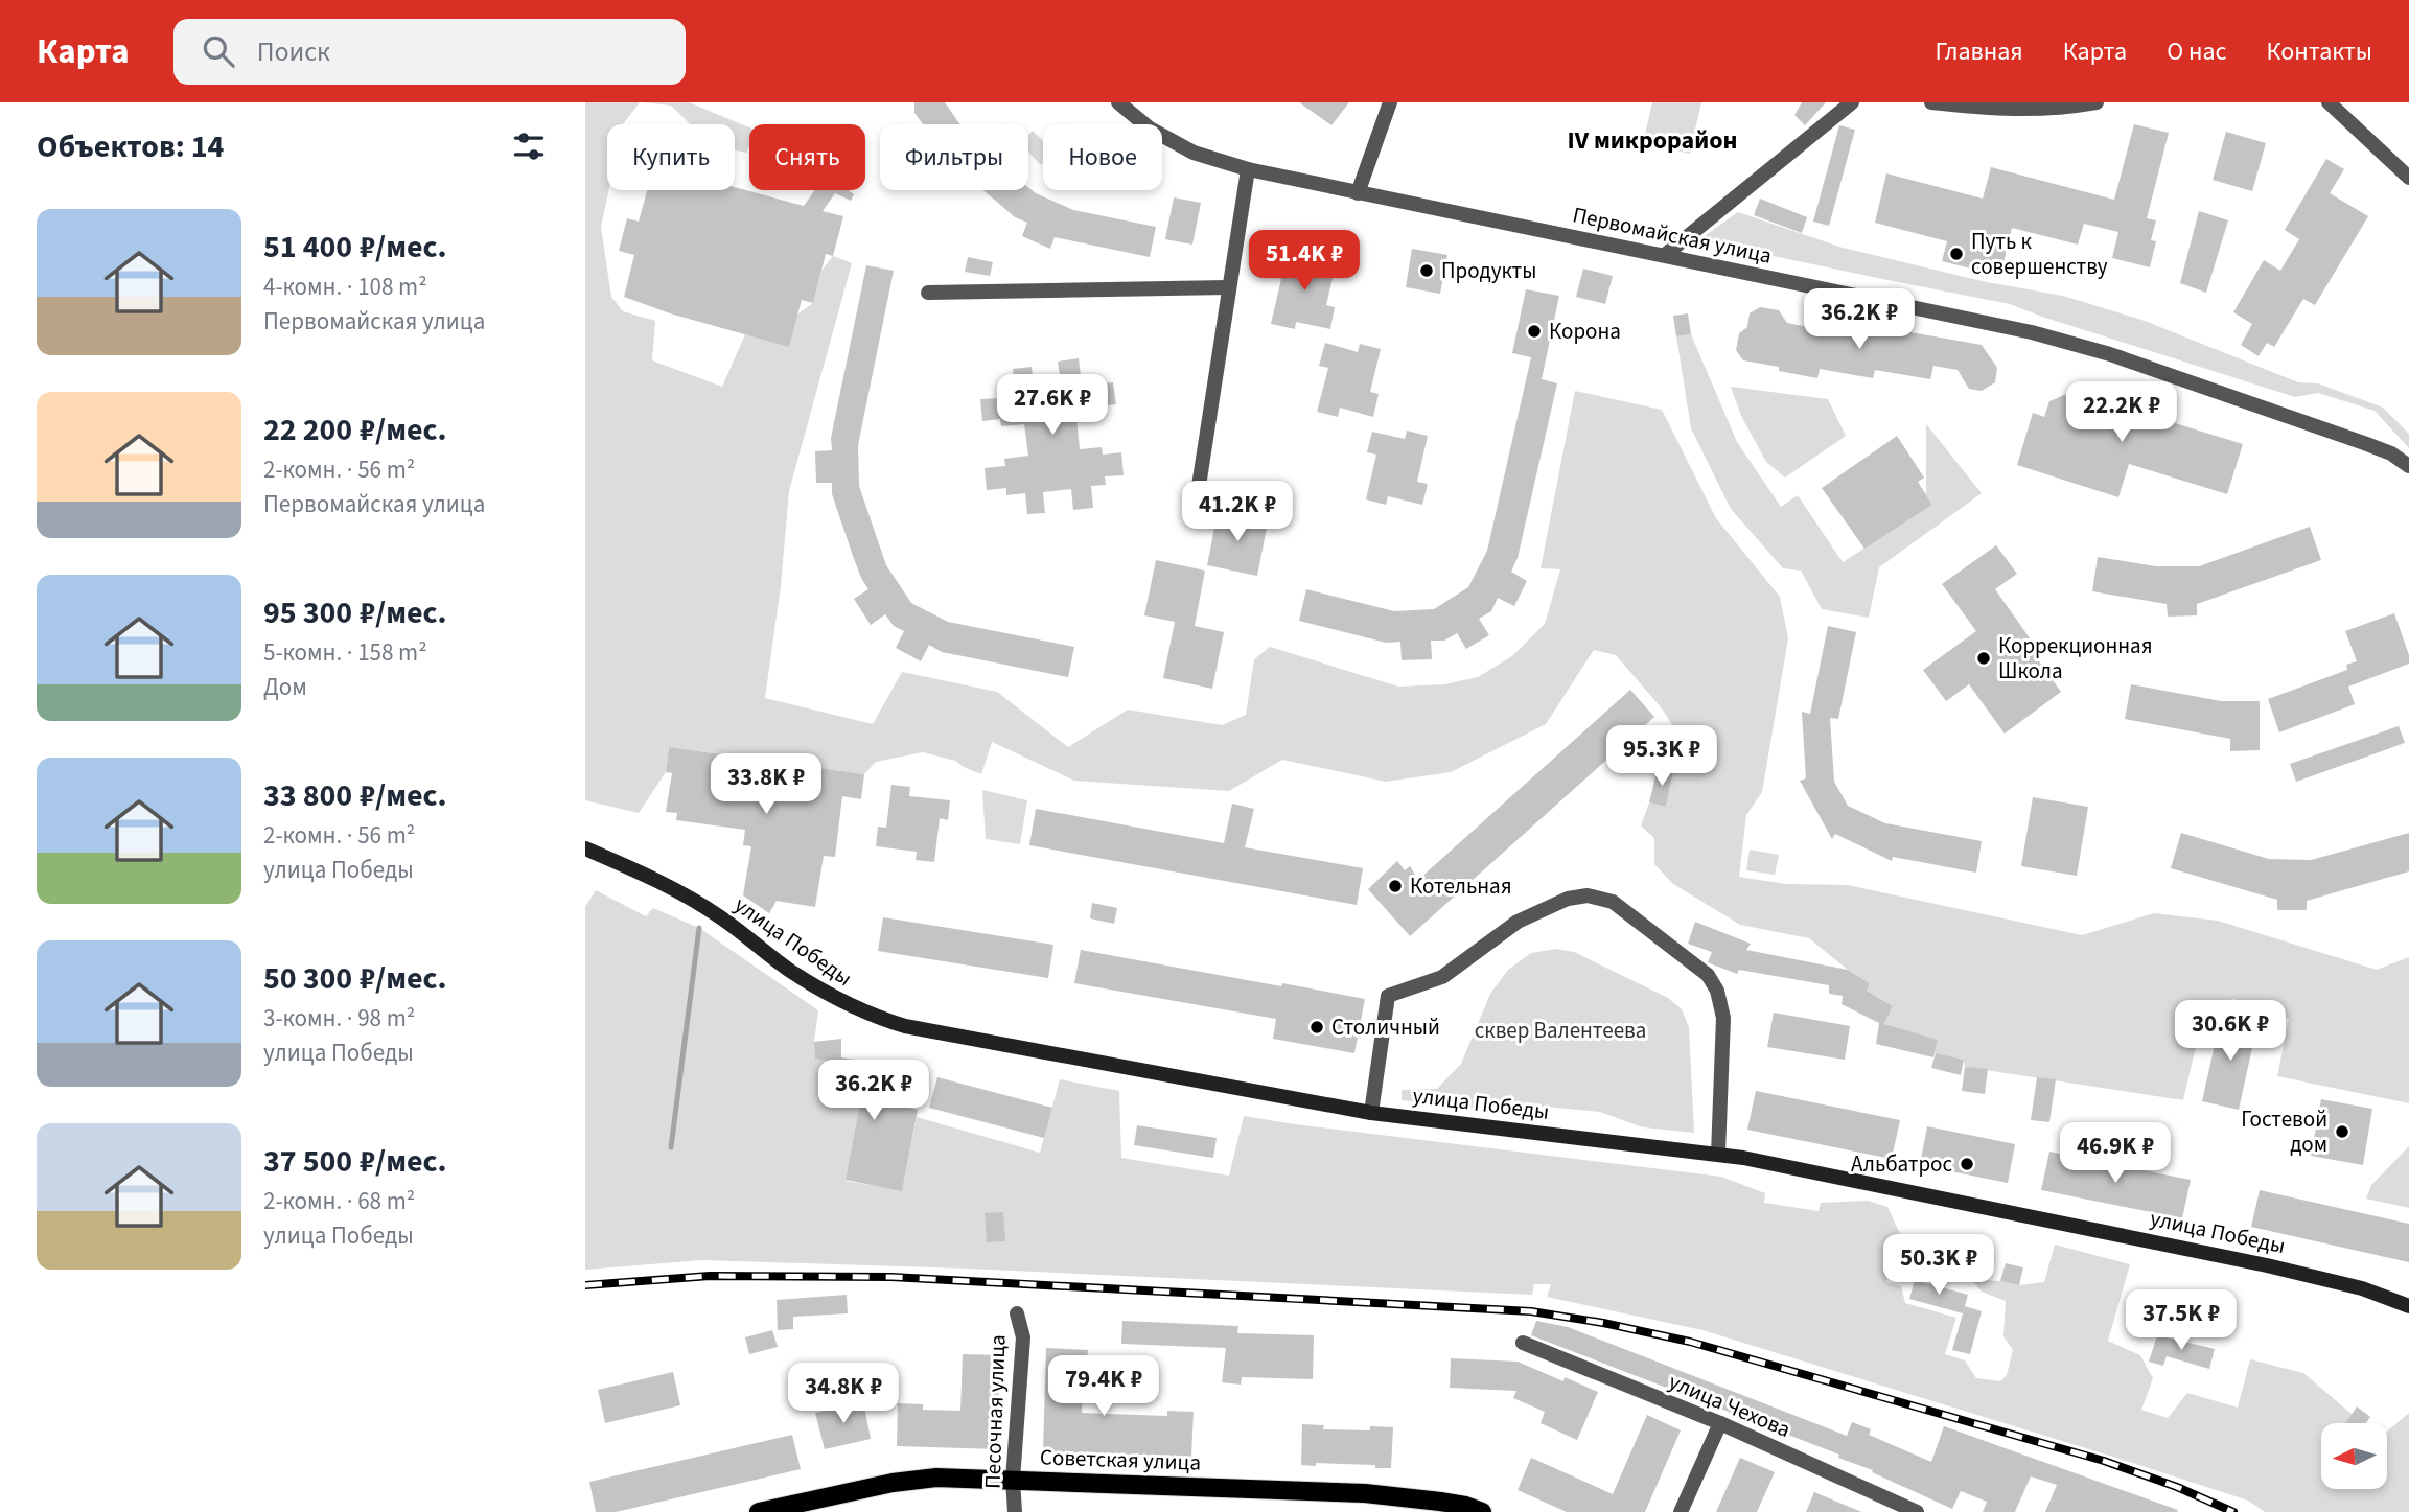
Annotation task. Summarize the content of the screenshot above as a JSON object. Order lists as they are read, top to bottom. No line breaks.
{"streets":{"main road":["улица Победы","Советская улица"],"street":["Первомайская улица","улица Чехова","Песочная улица"]},"crossings":[["Песочная улица","Советская улица"]],"districts":["IV микрорайон"],"parks":["сквер Валентеева"],"places":["Путь к совершенству","Продукты","Корона","Коррекционная Школа","Котельная","Столичный","Гостевой дом","Альбатрос"],"north":"left","page":{"header":"Карта","search":"Поиск","nav":["Главная","Карта","О нас","Контакты"],"heading":"Объектов: 14","chip":["Купить","Снять","Фильтры","Новое"],"list":[{"name":"51 400 ₽/мес.","note":"4-комн. · 108 m² · Первомайская улица"},{"name":"22 200 ₽/мес.","note":"2-комн. · 56 m² · Первомайская улица"},{"name":"95 300 ₽/мес.","note":"5-комн. · 158 m² · Дом"},{"name":"33 800 ₽/мес.","note":"2-комн. · 56 m² · улица Победы"},{"name":"50 300 ₽/мес.","note":"3-комн. · 98 m² · улица Победы"},{"name":"37 500 ₽/мес.","note":"2-комн. · 68 m² · улица Победы"}],"price":["51.4K ₽","36.2K ₽","27.6K ₽","22.2K ₽","41.2K ₽","95.3K ₽","33.8K ₽","30.6K ₽","36.2K ₽","46.9K ₽","50.3K ₽","37.5K ₽","79.4K ₽","34.8K ₽"]}}
